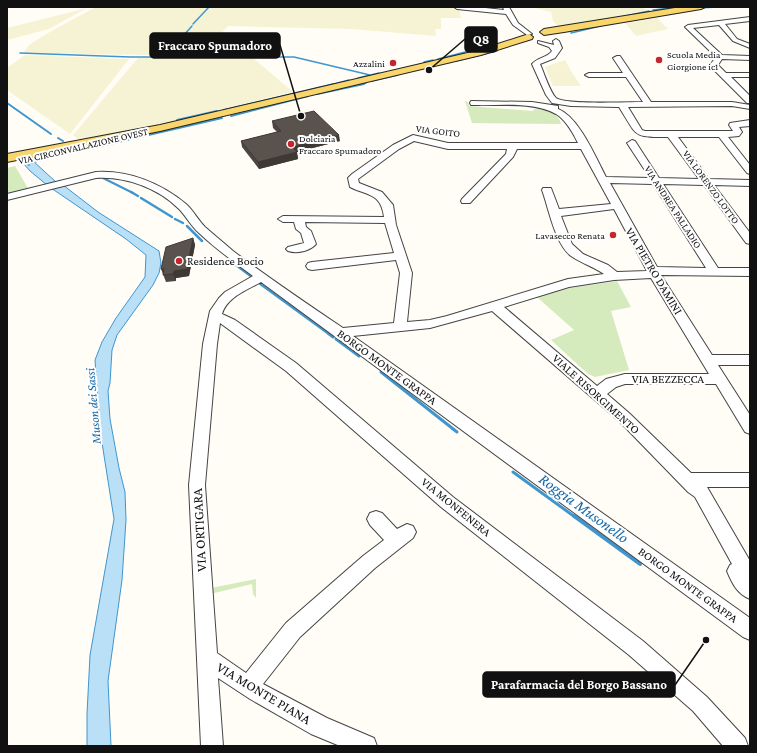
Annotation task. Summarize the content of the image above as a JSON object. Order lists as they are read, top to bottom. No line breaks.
{"streets":{"main road":["VIA CIRCONVALLAZIONE OVEST"],"street":["VIA GOITO","VIA LORENZO LOTTO","VIA ANDREA PALLADIO","VIA PIETRO DAMINI","BORGO MONTE GRAPPA","VIA BEZZECCA","VIALE RISORGIMENTO","VIA MONFENERA","VIA ORTIGARA","VIA MONTE PIANA"]},"crossings":[["VIA GOITO","VIA PIETRO DAMINI"],["VIA PIETRO DAMINI","VIA BEZZECCA"],["VIA BEZZECCA","VIALE RISORGIMENTO"],["VIA MONFENERA","VIA ORTIGARA"],["VIA ORTIGARA","VIA MONTE PIANA"]],"water":["Muson dei Sassi","Roggia Musonello"],"places":["Scuola Media Giorgione ic1","Azzalini","Q8","Fraccaro Spumadoro","Dolciaria Fraccaro Spumadoro","Lavasecco Renata","Residence Bocio","Parafarmacia del Borgo Bassano"]}
